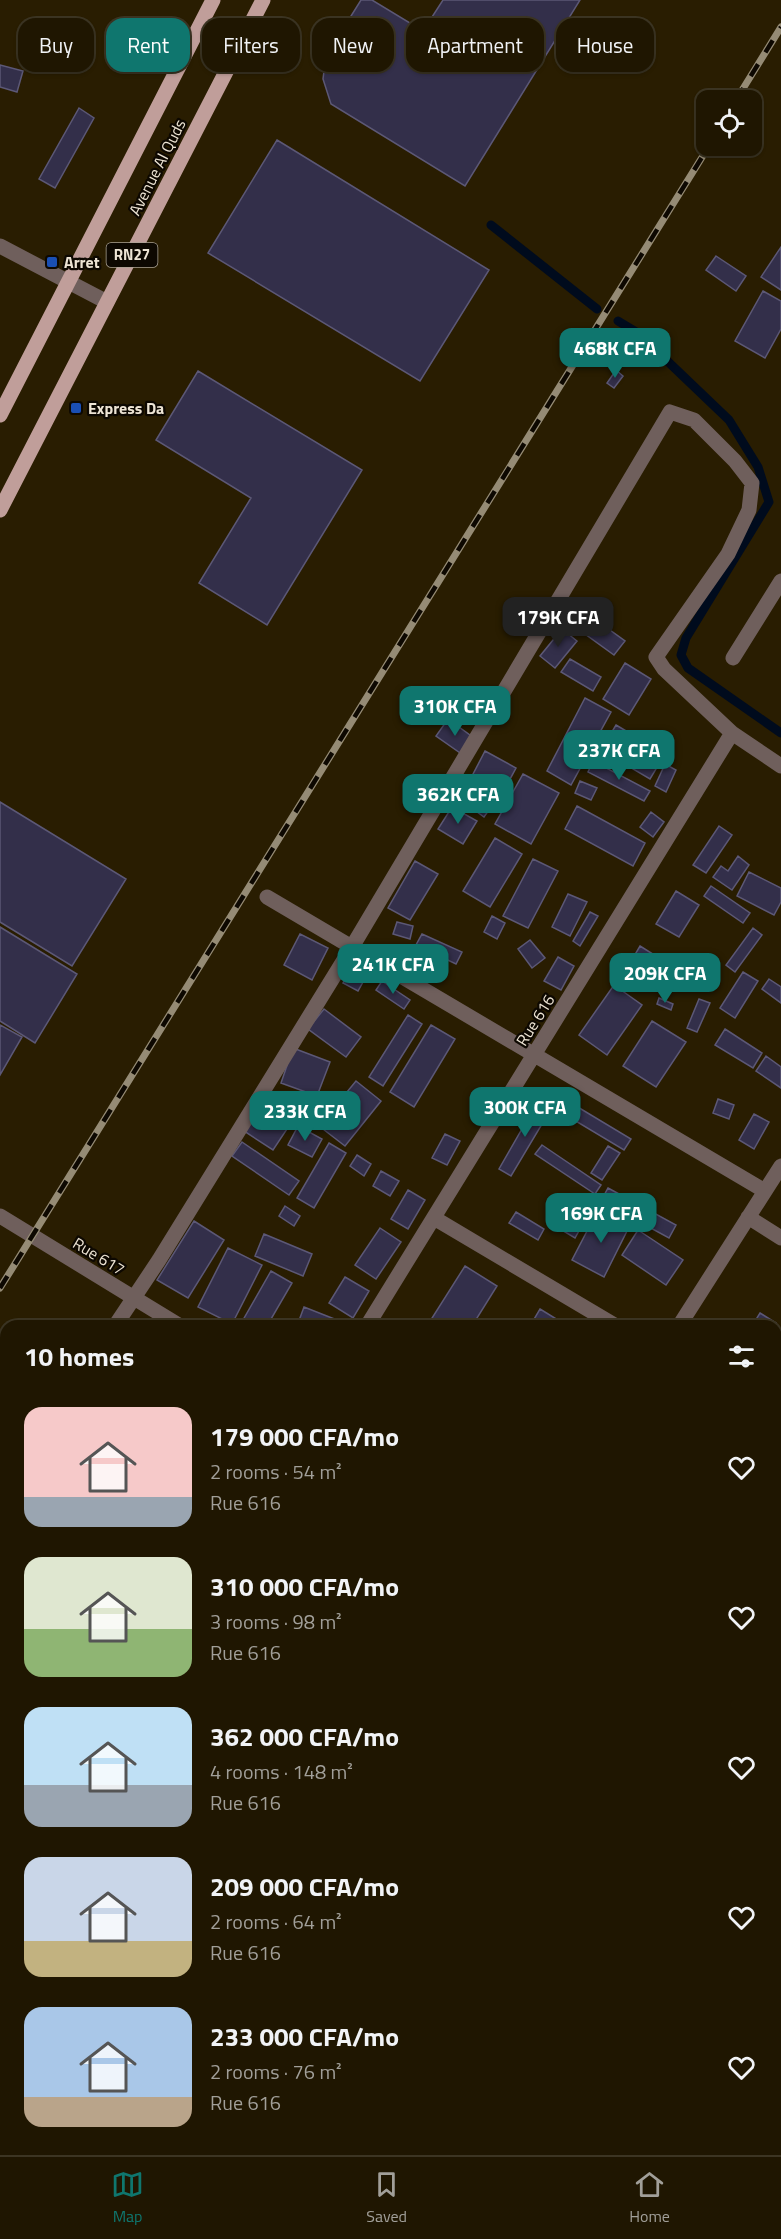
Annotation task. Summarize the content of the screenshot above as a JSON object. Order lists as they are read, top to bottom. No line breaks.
{"streets":{"main road":["Avenue Al Quds","RN27"],"street":["Rue 616","Rue 617"]},"places":{"transit":["Arret","Express Da"]},"page":{"chip":["Buy","Rent","Filters","New","Apartment","House"],"price":["468K CFA","179K CFA","310K CFA","237K CFA","362K CFA","241K CFA","209K CFA","300K CFA","233K CFA","169K CFA"],"heading":"10 homes","list":[{"name":"179 000 CFA/mo","note":"2 rooms · 54 m² · Rue 616"},{"name":"310 000 CFA/mo","note":"3 rooms · 98 m² · Rue 616"},{"name":"362 000 CFA/mo","note":"4 rooms · 148 m² · Rue 616"},{"name":"209 000 CFA/mo","note":"2 rooms · 64 m² · Rue 616"},{"name":"233 000 CFA/mo","note":"2 rooms · 76 m² · Rue 616"}],"tabs":["Map","Saved","Home"]}}
